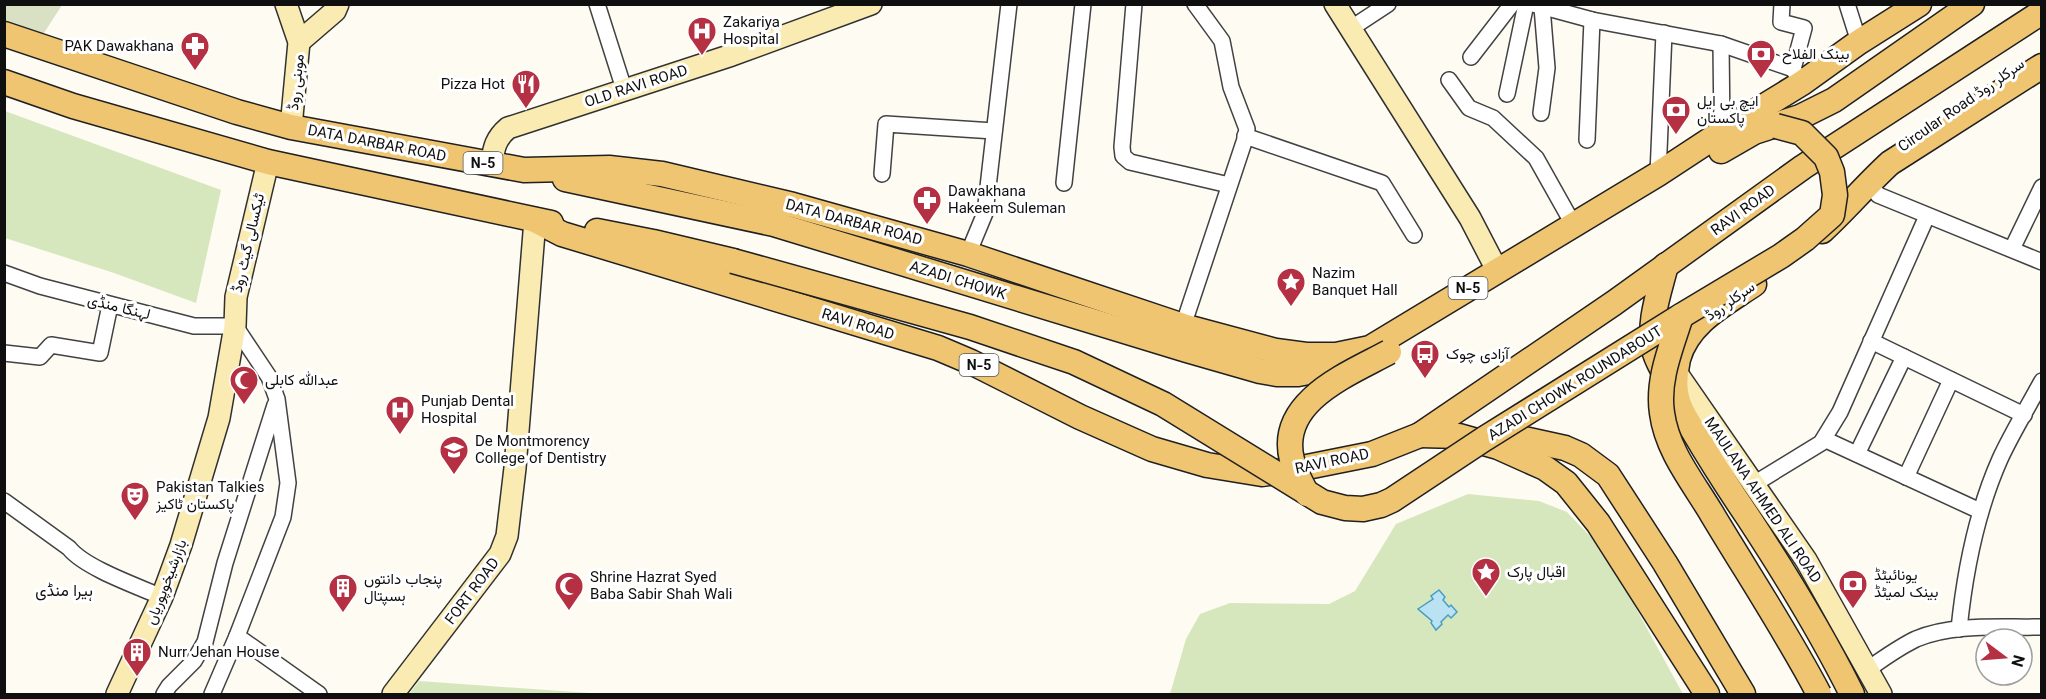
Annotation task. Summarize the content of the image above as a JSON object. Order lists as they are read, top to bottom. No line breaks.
{"streets":{"main road":["Circular Road سرکلر روڈ","DATA DARBAR ROAD","N-5","RAVI ROAD","AZADI CHOWK","سرکلر روڈ","AZADI CHOWK ROUNDABOUT"],"street":["موہنی روڈ","OLD RAVI ROAD","ٹیکسالی گیٹ روڈ","لہنگا منڈی","MAULANA AHMED ALI ROAD","بازارشیخوپوریاں","FORT ROAD"]},"crossings":[["موہنی روڈ","DATA DARBAR ROAD"],["OLD RAVI ROAD","DATA DARBAR ROAD"],["Circular Road سرکلر روڈ","AZADI CHOWK ROUNDABOUT"],["DATA DARBAR ROAD","N-5"],["DATA DARBAR ROAD","AZADI CHOWK"],["N-5","RAVI ROAD"],["N-5","ٹیکسالی گیٹ روڈ"],["N-5","FORT ROAD"],["RAVI ROAD","FORT ROAD"],["ٹیکسالی گیٹ روڈ","لہنگا منڈی"],["ٹیکسالی گیٹ روڈ","بازارشیخوپوریاں"],["سرکلر روڈ","AZADI CHOWK ROUNDABOUT"],["سرکلر روڈ","MAULANA AHMED ALI ROAD"],["لہنگا منڈی","بازارشیخوپوریاں"]],"districts":["ہیرا منڈی"],"places":{"hospital":["Zakariya Hospital","Punjab Dental Hospital"],"pharmacy":["PAK Dawakhana","Dawakhana Hakeem Suleman"],"bank":["بینک الفلاح","ایچ بی ایل پاکستان","یونائیٹڈ بینک لمیٹڈ"],"restaurant":["Pizza Hot"],"place":["Nazim Banquet Hall","اقبال پارک"],"bus stop":["آزادی چوک"],"mosque":["عبدﷲ کابلی","Shrine Hazrat Syed Baba Sabir Shah Wali"],"school or university":["De Montmorency College of Dentistry"],"theatre":["Pakistan Talkies پاکستان ٹاکیز"],"building":["پنجاب دانتوں ہسپتال","Nurr Jehan House"]},"north":"right"}
